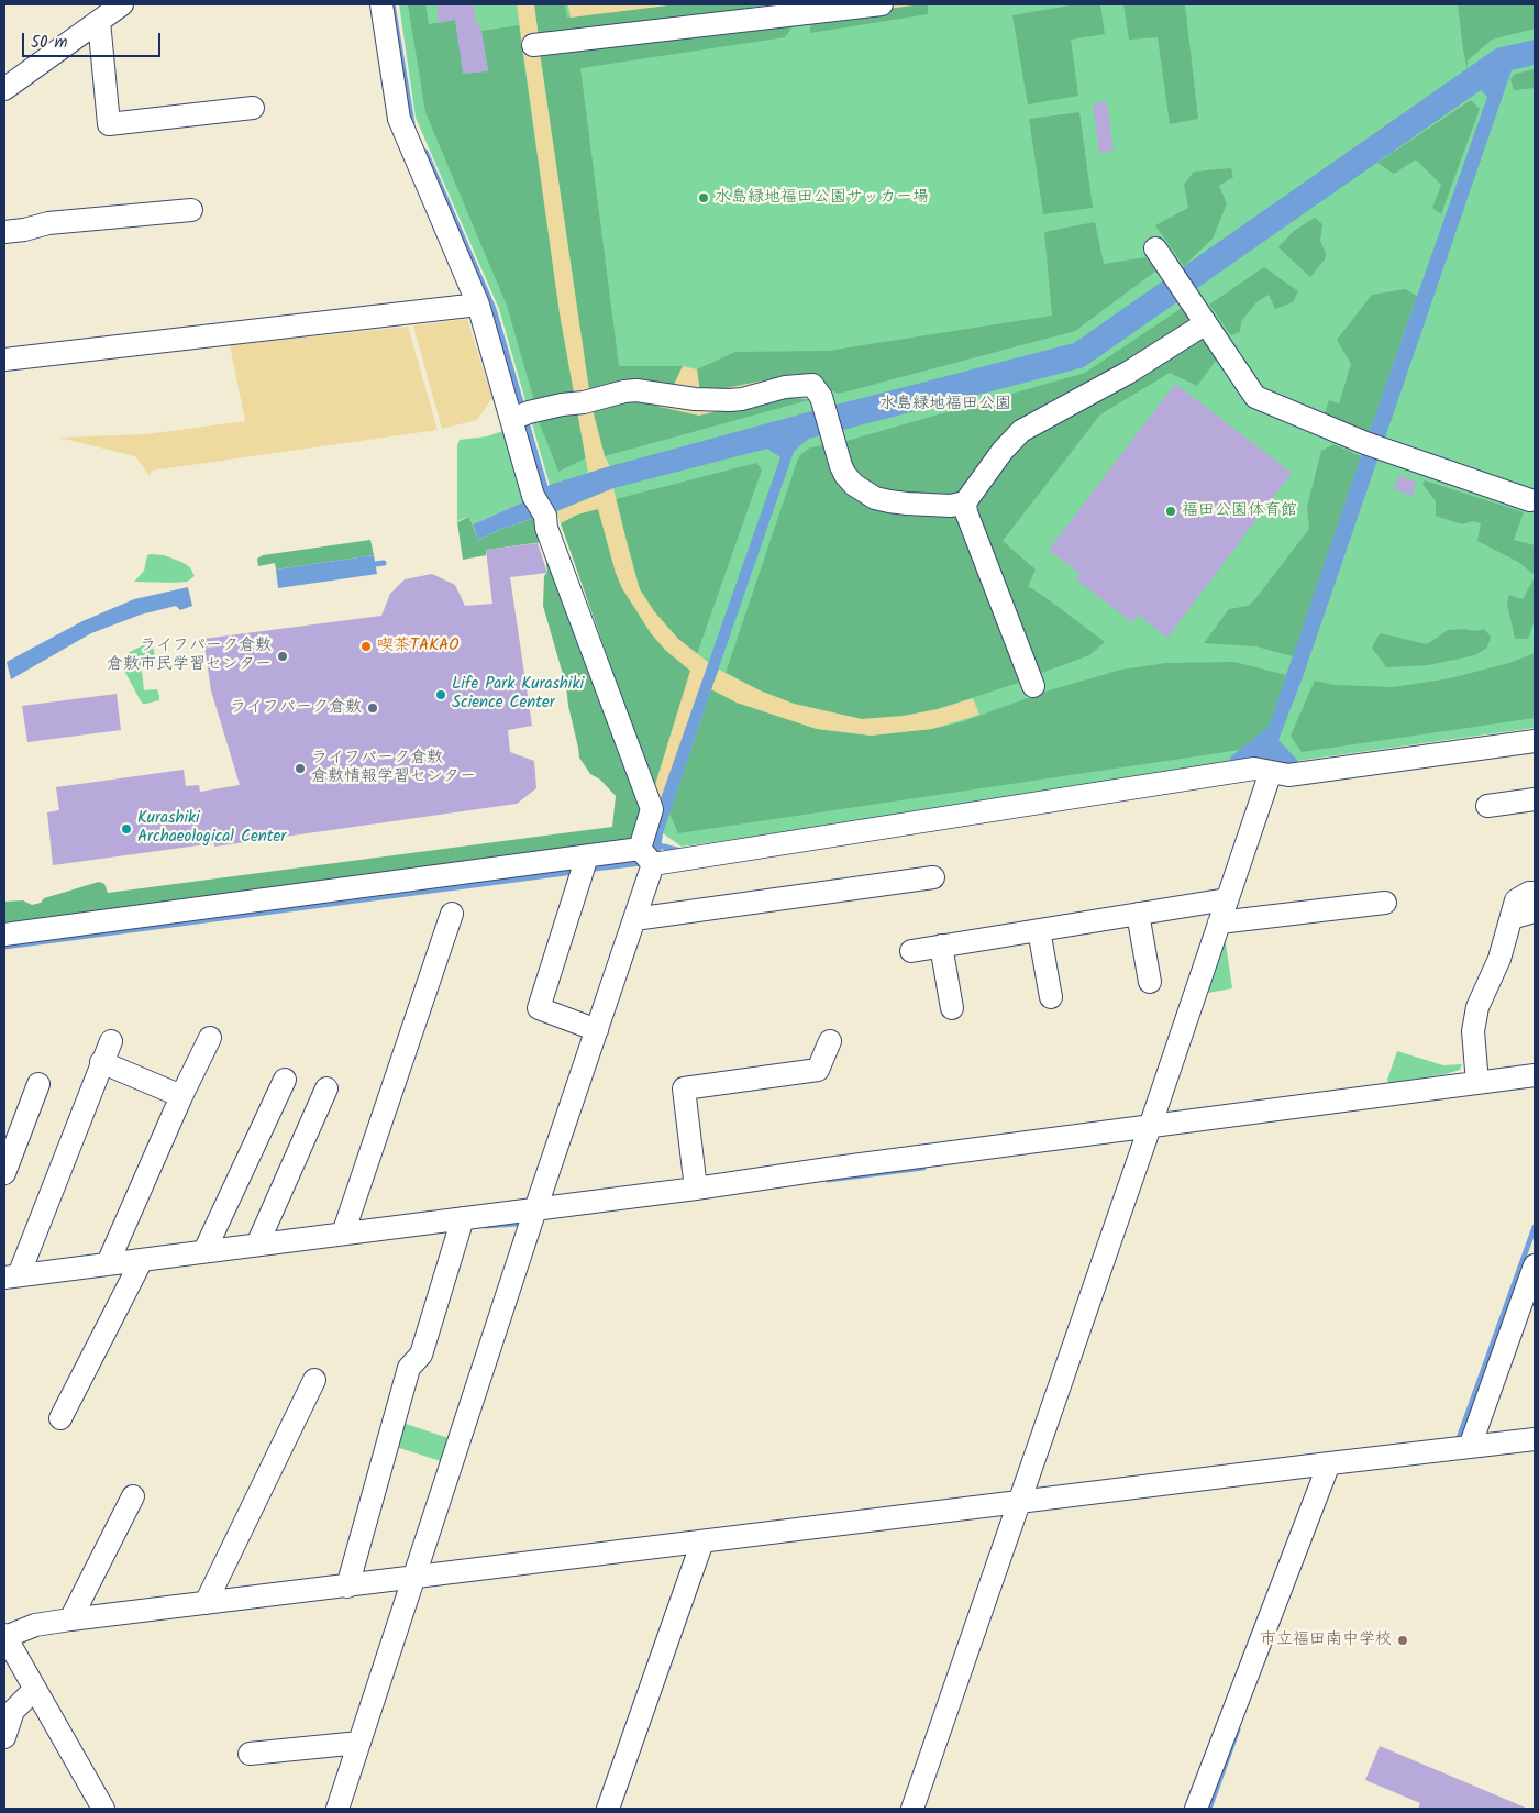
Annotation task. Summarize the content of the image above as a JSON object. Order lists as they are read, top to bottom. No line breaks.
{"parks":["水島緑地福田公園"],"places":["水島緑地福田公園サッカー場","福田公園体育館","喫茶TAKAO","ライフパーク倉敷 倉敷市民学習センター","Life Park Kurashiki Science Center","ライフパーク倉敷","ライフパーク倉敷 倉敷情報学習センター","Kurashiki Archaeological Center","市立福田南中学校"],"scale_bar":"50 m"}
